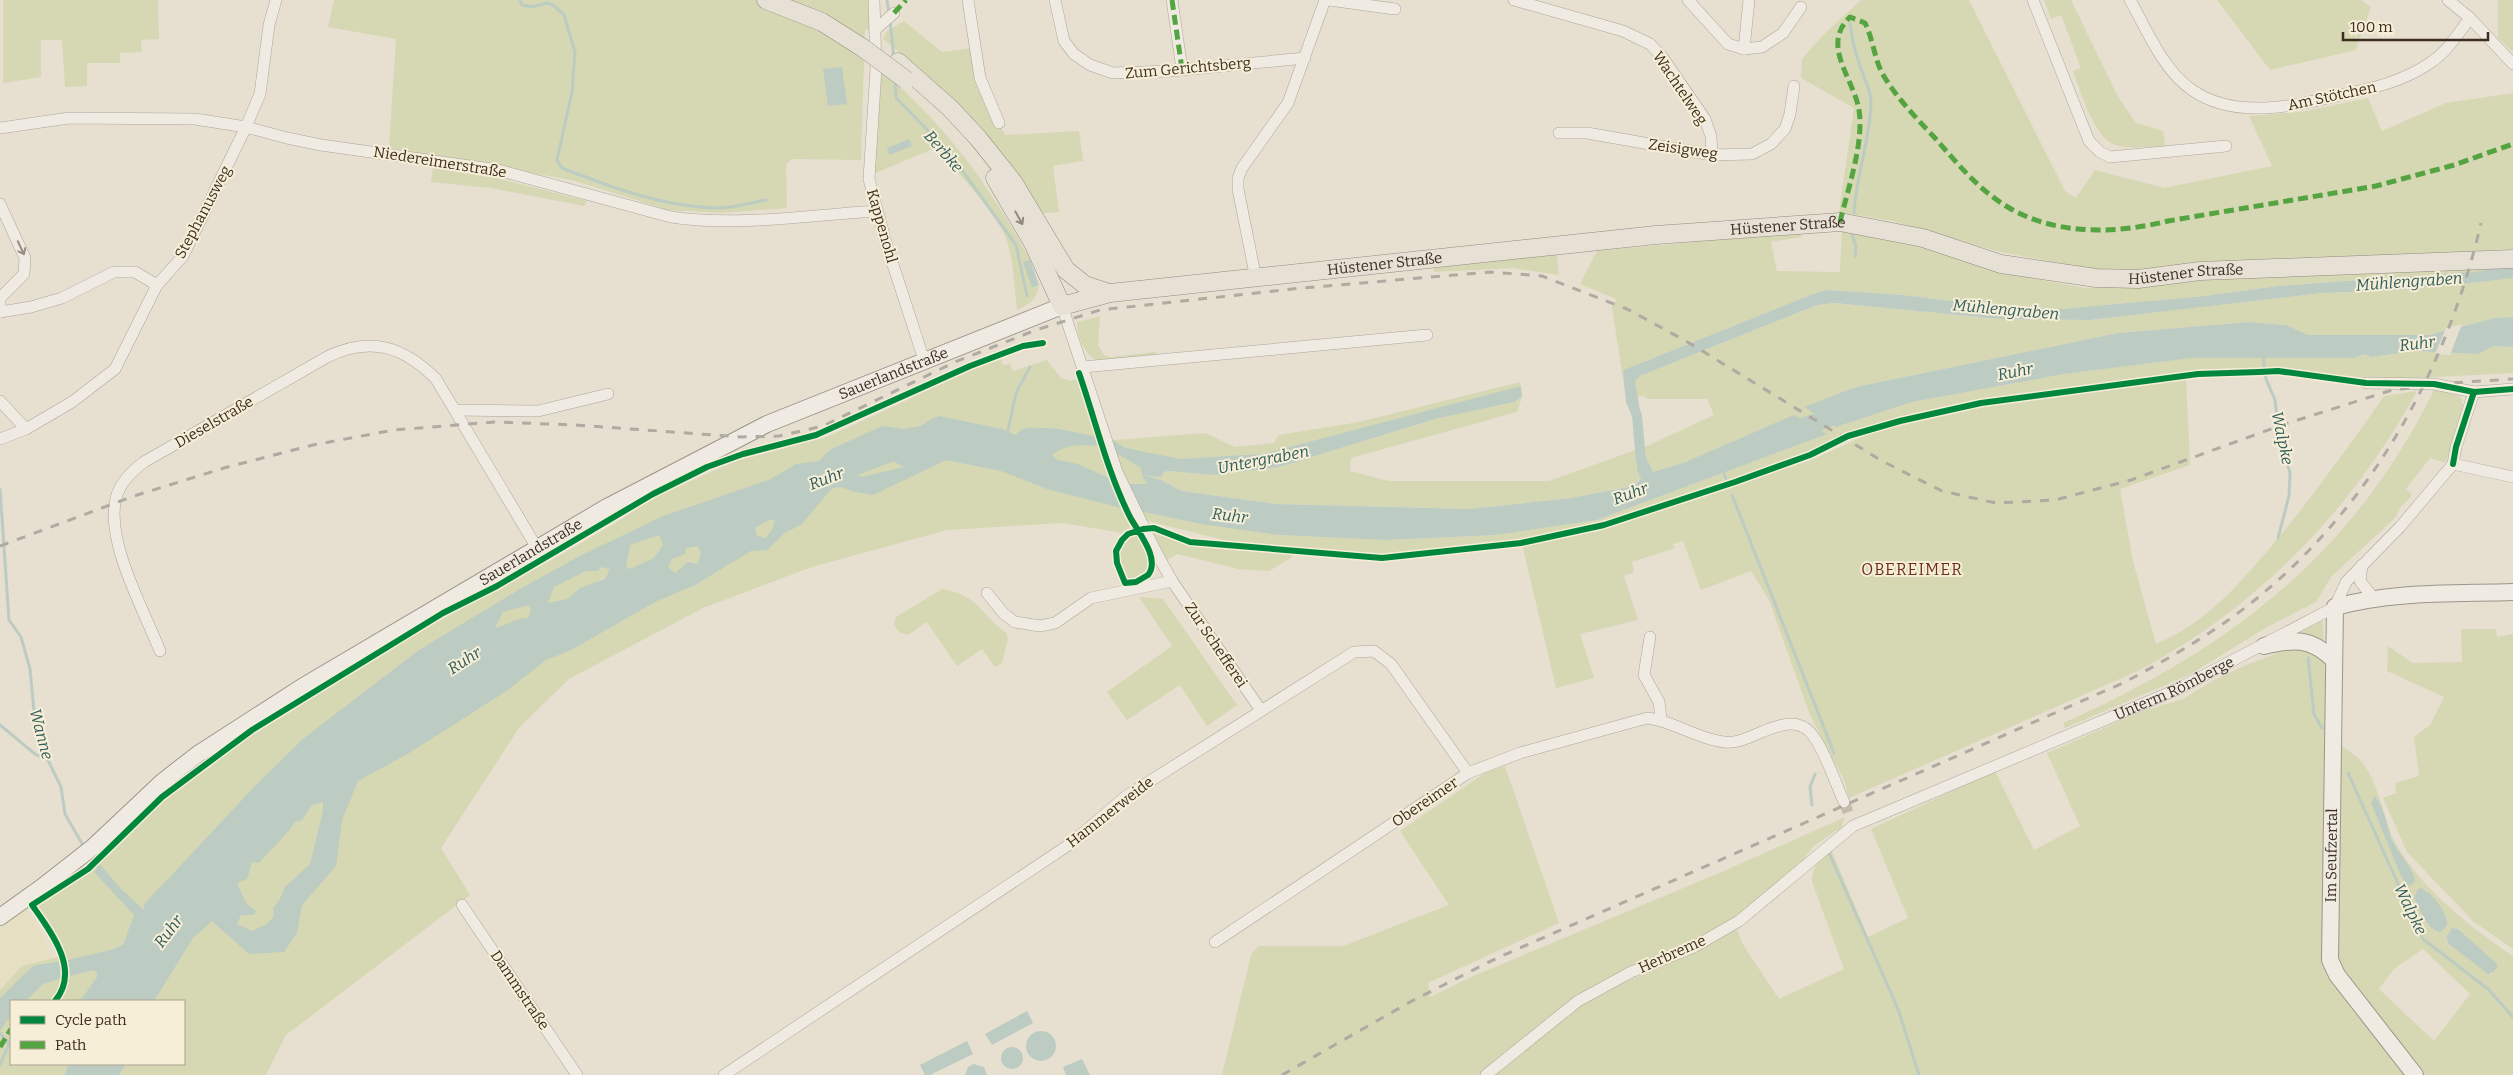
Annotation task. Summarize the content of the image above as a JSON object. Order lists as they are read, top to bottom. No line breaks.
{"streets":{"main road":["Hüstener Straße"],"street":["Zum Gerichtsberg","Wachtelweg","Am Stötchen","Zeisigweg","Niedereimerstraße","Stephanusweg","Kappenohl","Sauerlandstraße","Dieselstraße","Zur Schefferei","Unterm Römberge","Obereimer","Hammerweide","Im Seufzertal","Herbreme","Dammstraße"]},"crossings":[["Wachtelweg","Zeisigweg"],["Niedereimerstraße","Stephanusweg"],["Niedereimerstraße","Kappenohl"],["Kappenohl","Sauerlandstraße"],["Hüstener Straße","Sauerlandstraße"],["Sauerlandstraße","Dieselstraße"],["Zur Schefferei","Hammerweide"],["Unterm Römberge","Im Seufzertal"],["Unterm Römberge","Herbreme"],["Obereimer","Hammerweide"]],"districts":["OBEREIMER"],"water":["Berbke","Mühlengraben","Ruhr","Walpke","Untergraben","Wanne"],"legend":["Cycle path","Path"],"scale_bar":"100 m"}
